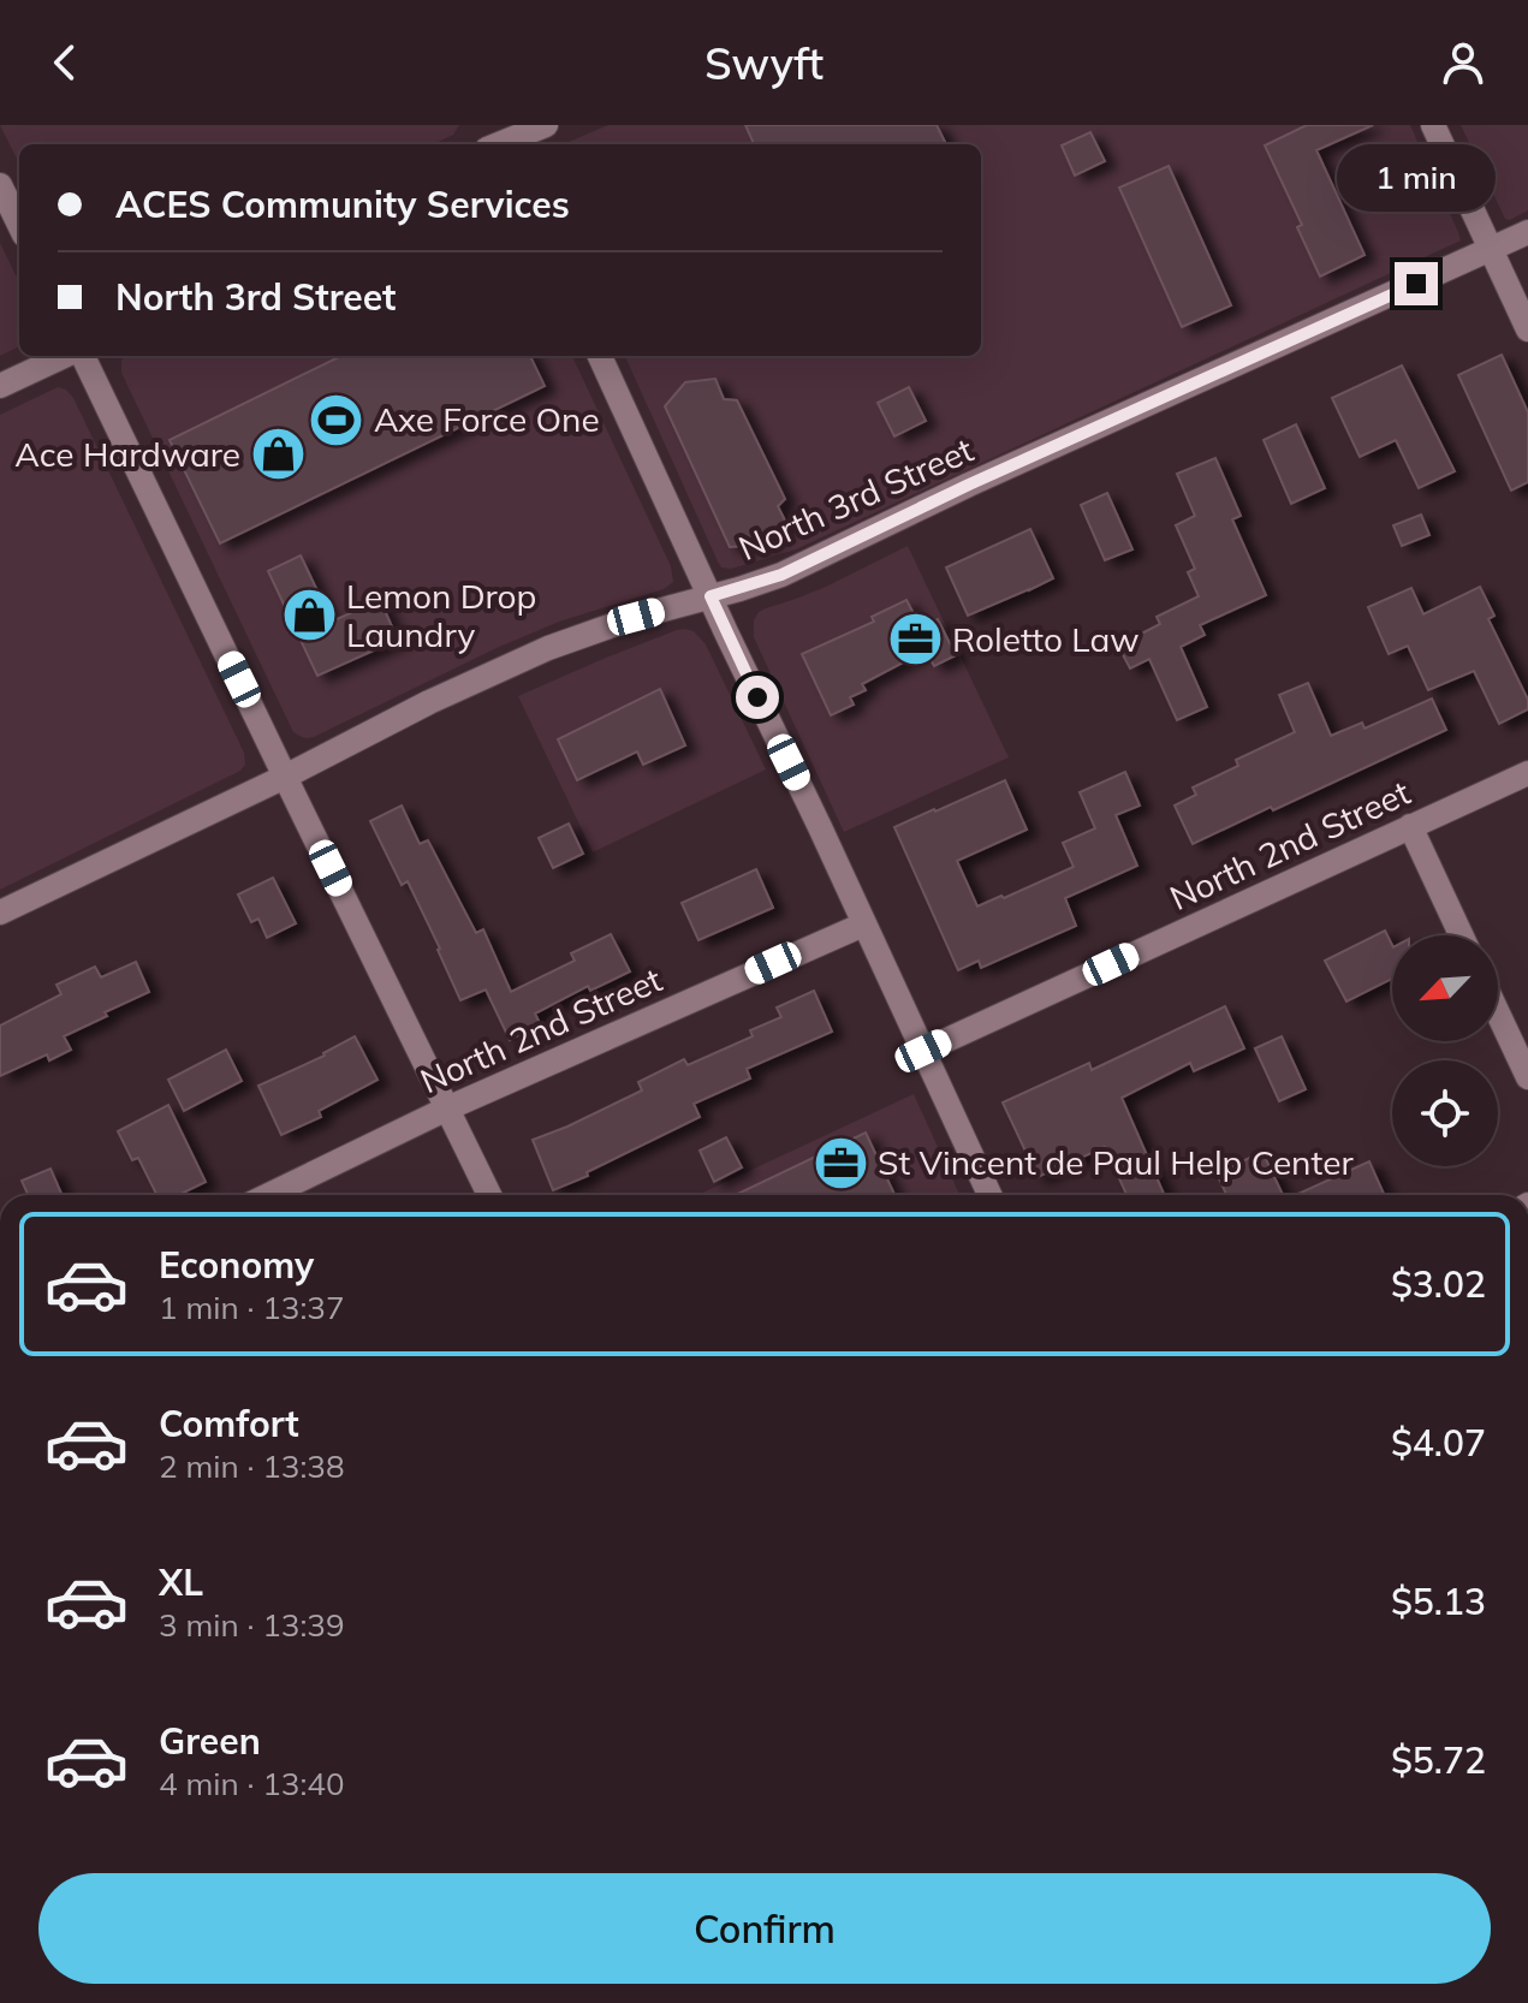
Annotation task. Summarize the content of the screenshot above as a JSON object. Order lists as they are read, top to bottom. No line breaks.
{"streets":{"street":["North 3rd Street","North 2nd Street"]},"places":{"sports":["Axe Force One"],"shop":["Ace Hardware","Lemon Drop Laundry"],"office":["Roletto Law","St Vincent de Paul Help Center"]},"north":"bottom left","page":{"header":"Swyft","bubble":"1 min","banner":["ACES Community Services","North 3rd Street"],"list":[{"name":"Economy","note":"1 min · 13:37","value":"$3.02"},{"name":"Comfort","note":"2 min · 13:38","value":"$4.07"},{"name":"XL","note":"3 min · 13:39","value":"$5.13"},{"name":"Green","note":"4 min · 13:40","value":"$5.72"}],"buttons":"Confirm"}}
